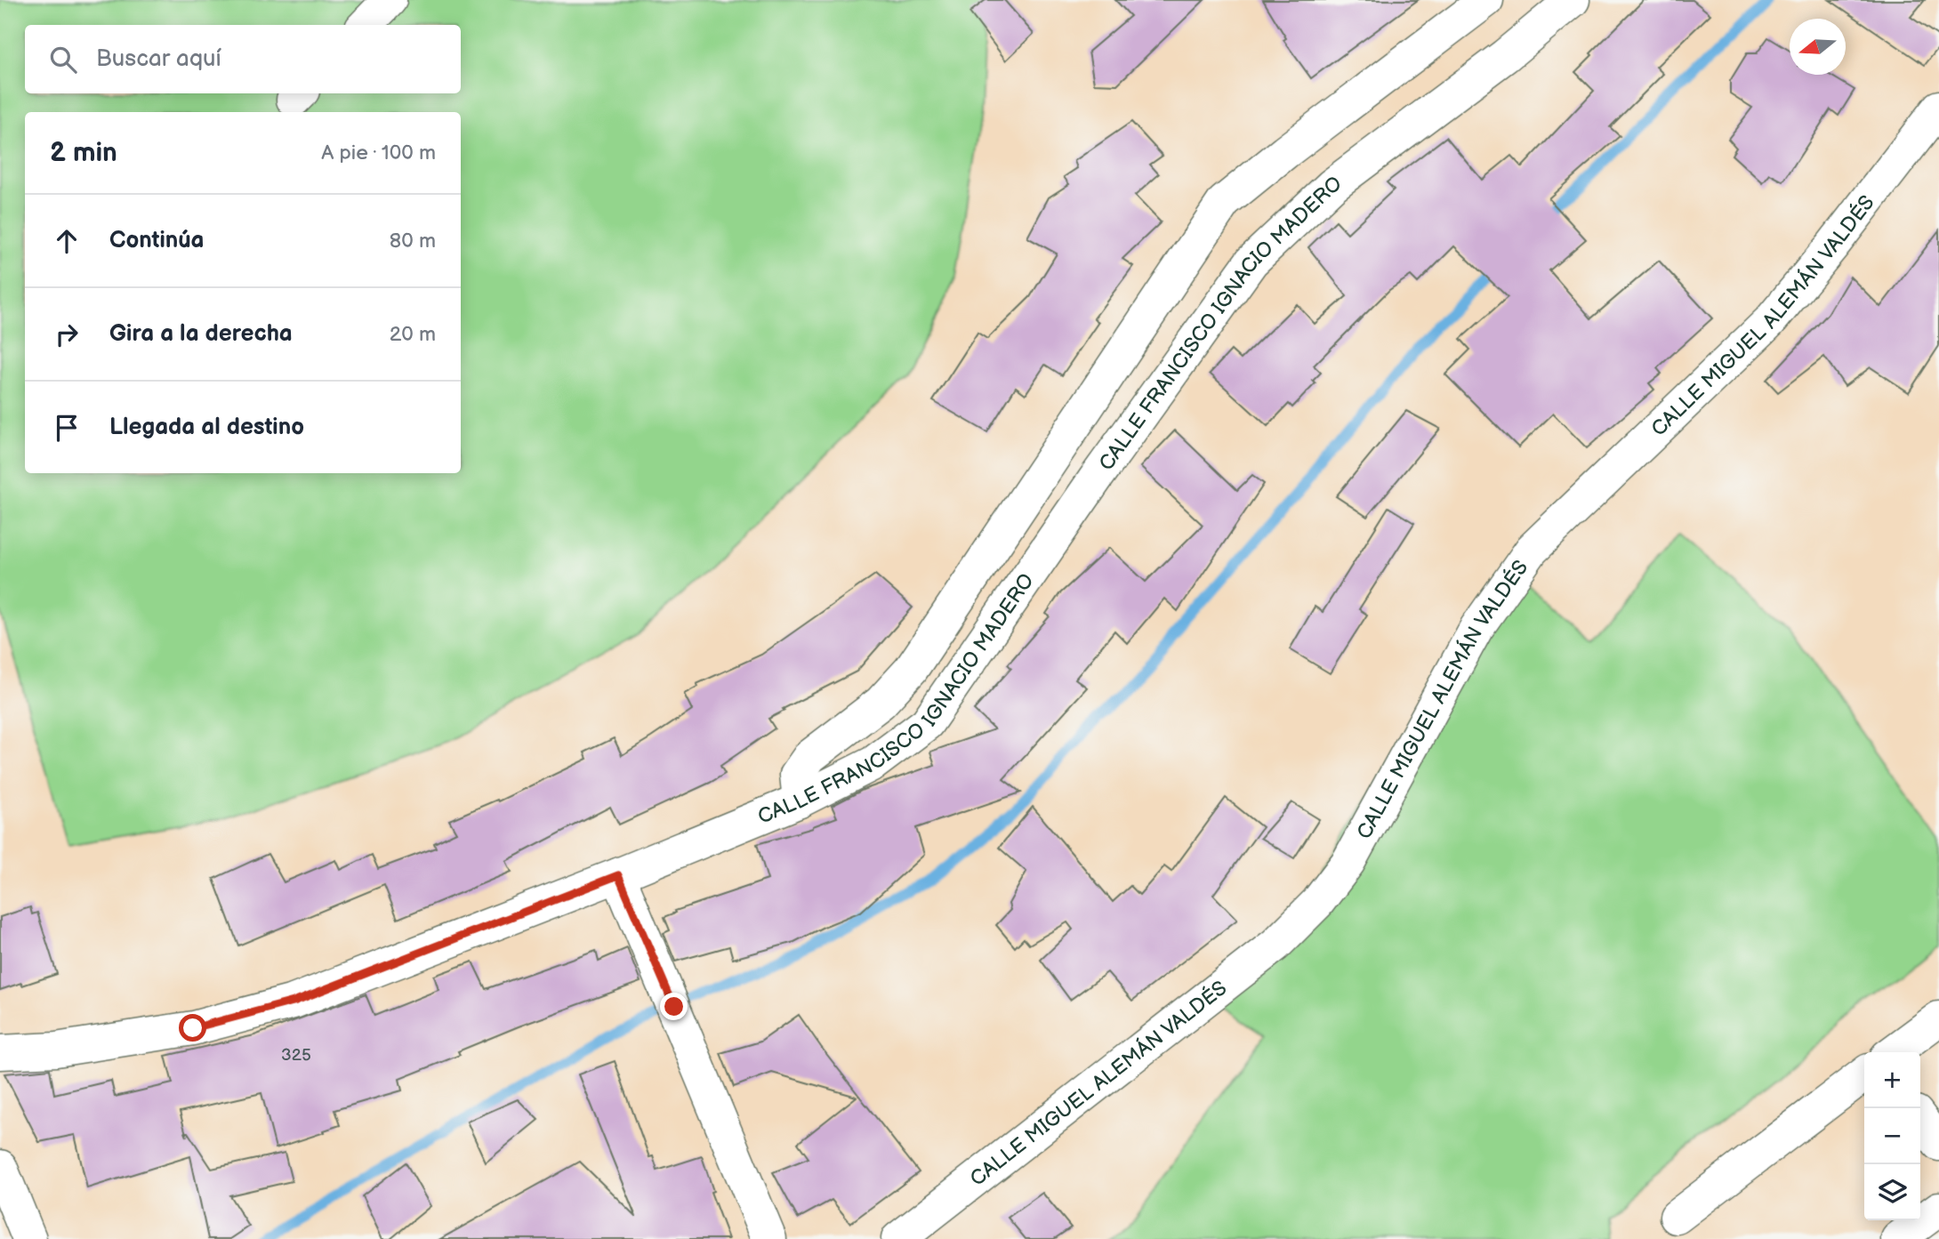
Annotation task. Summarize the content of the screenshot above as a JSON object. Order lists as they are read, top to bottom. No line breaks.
{"streets":{"street":["CALLE MIGUEL ALEMÁN VALDÉS","CALLE FRANCISCO IGNACIO MADERO"]},"house_numbers":["325"],"north":"left","page":{"search":"Buscar aquí","heading":["2 min","A pie · 100 m"],"list":[["Continúa","80 m"],["Gira a la derecha","20 m"],"Llegada al destino"],"map_buttons":["+","−"]}}
